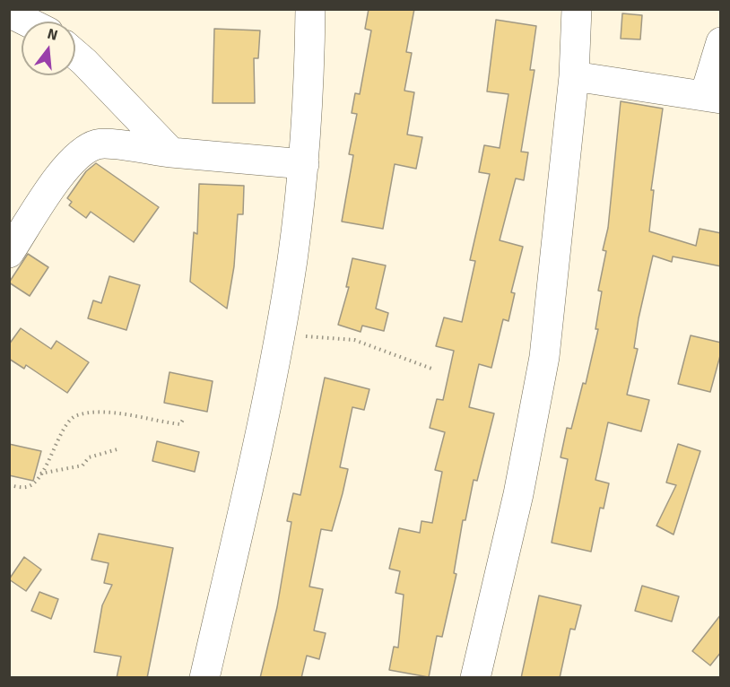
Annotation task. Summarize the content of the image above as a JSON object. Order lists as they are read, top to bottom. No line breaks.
{"north":"top"}
